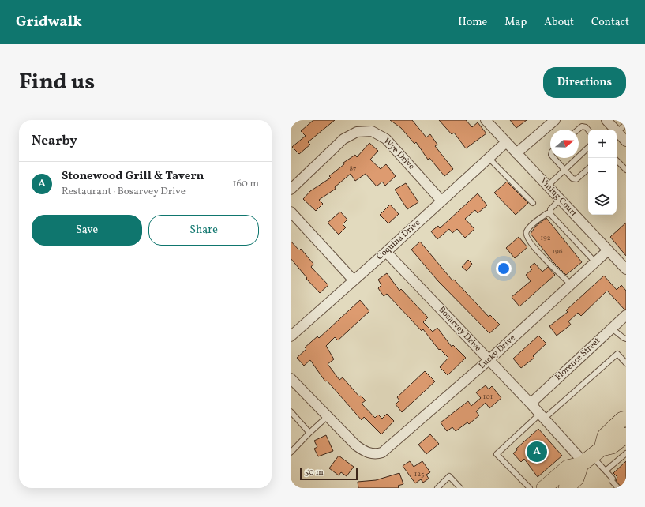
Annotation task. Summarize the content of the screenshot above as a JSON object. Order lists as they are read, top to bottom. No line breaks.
{"streets":{"street":["Wye Drive","Vining Court","Coquina Drive","Bosarvey Drive","Lucky Drive","Florence Street"]},"crossings":[["Wye Drive","Coquina Drive"],["Vining Court","Coquina Drive"],["Vining Court","Lucky Drive"],["Coquina Drive","Bosarvey Drive"],["Bosarvey Drive","Lucky Drive"],["Bosarvey Drive","Florence Street"]],"house_numbers":["87","192","196","101","125"],"scale_bar":"50 m","north":"right","page":{"header":"Gridwalk","nav":["Home","Map","About","Contact"],"title":"Find us","buttons":["Directions",["Save","Share"]],"heading":"Nearby","map_buttons":["+","−"],"list":[{"mark":"A","name":"Stonewood Grill & Tavern","note":"Restaurant · Bosarvey Drive","value":"160 m"}],"pins":"A","scale":"50 m"}}
